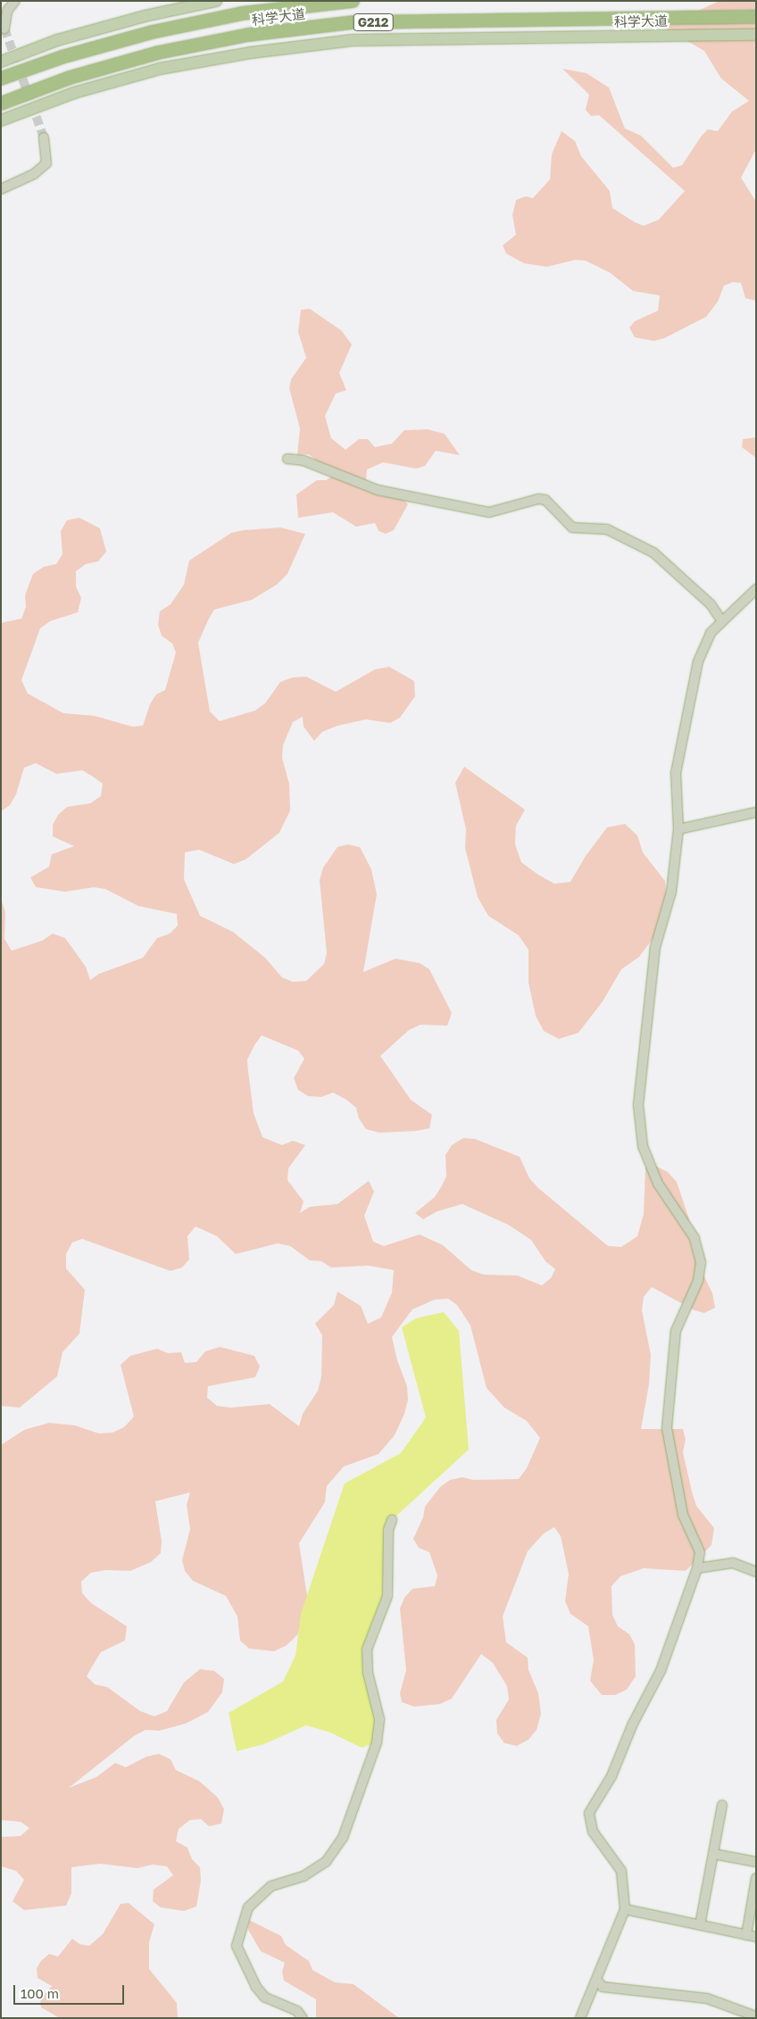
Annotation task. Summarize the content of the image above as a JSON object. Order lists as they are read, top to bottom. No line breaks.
{"streets":{"highway":["科学大道","G212"]},"scale_bar":"100 m"}
